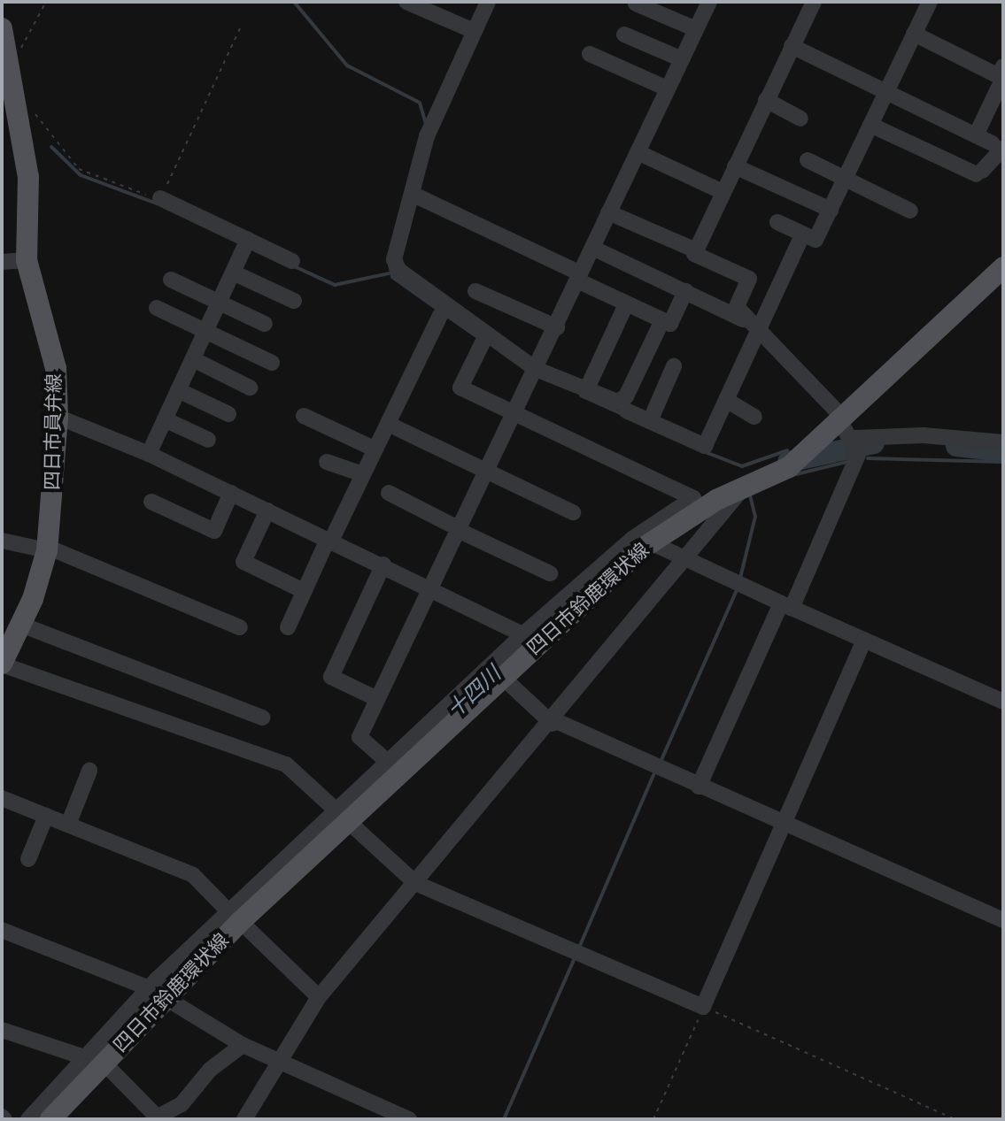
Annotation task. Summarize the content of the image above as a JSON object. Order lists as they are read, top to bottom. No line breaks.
{"streets":{"main road":["四日市員弁線","四日市鈴鹿環状線"]},"water":["十四川"]}
